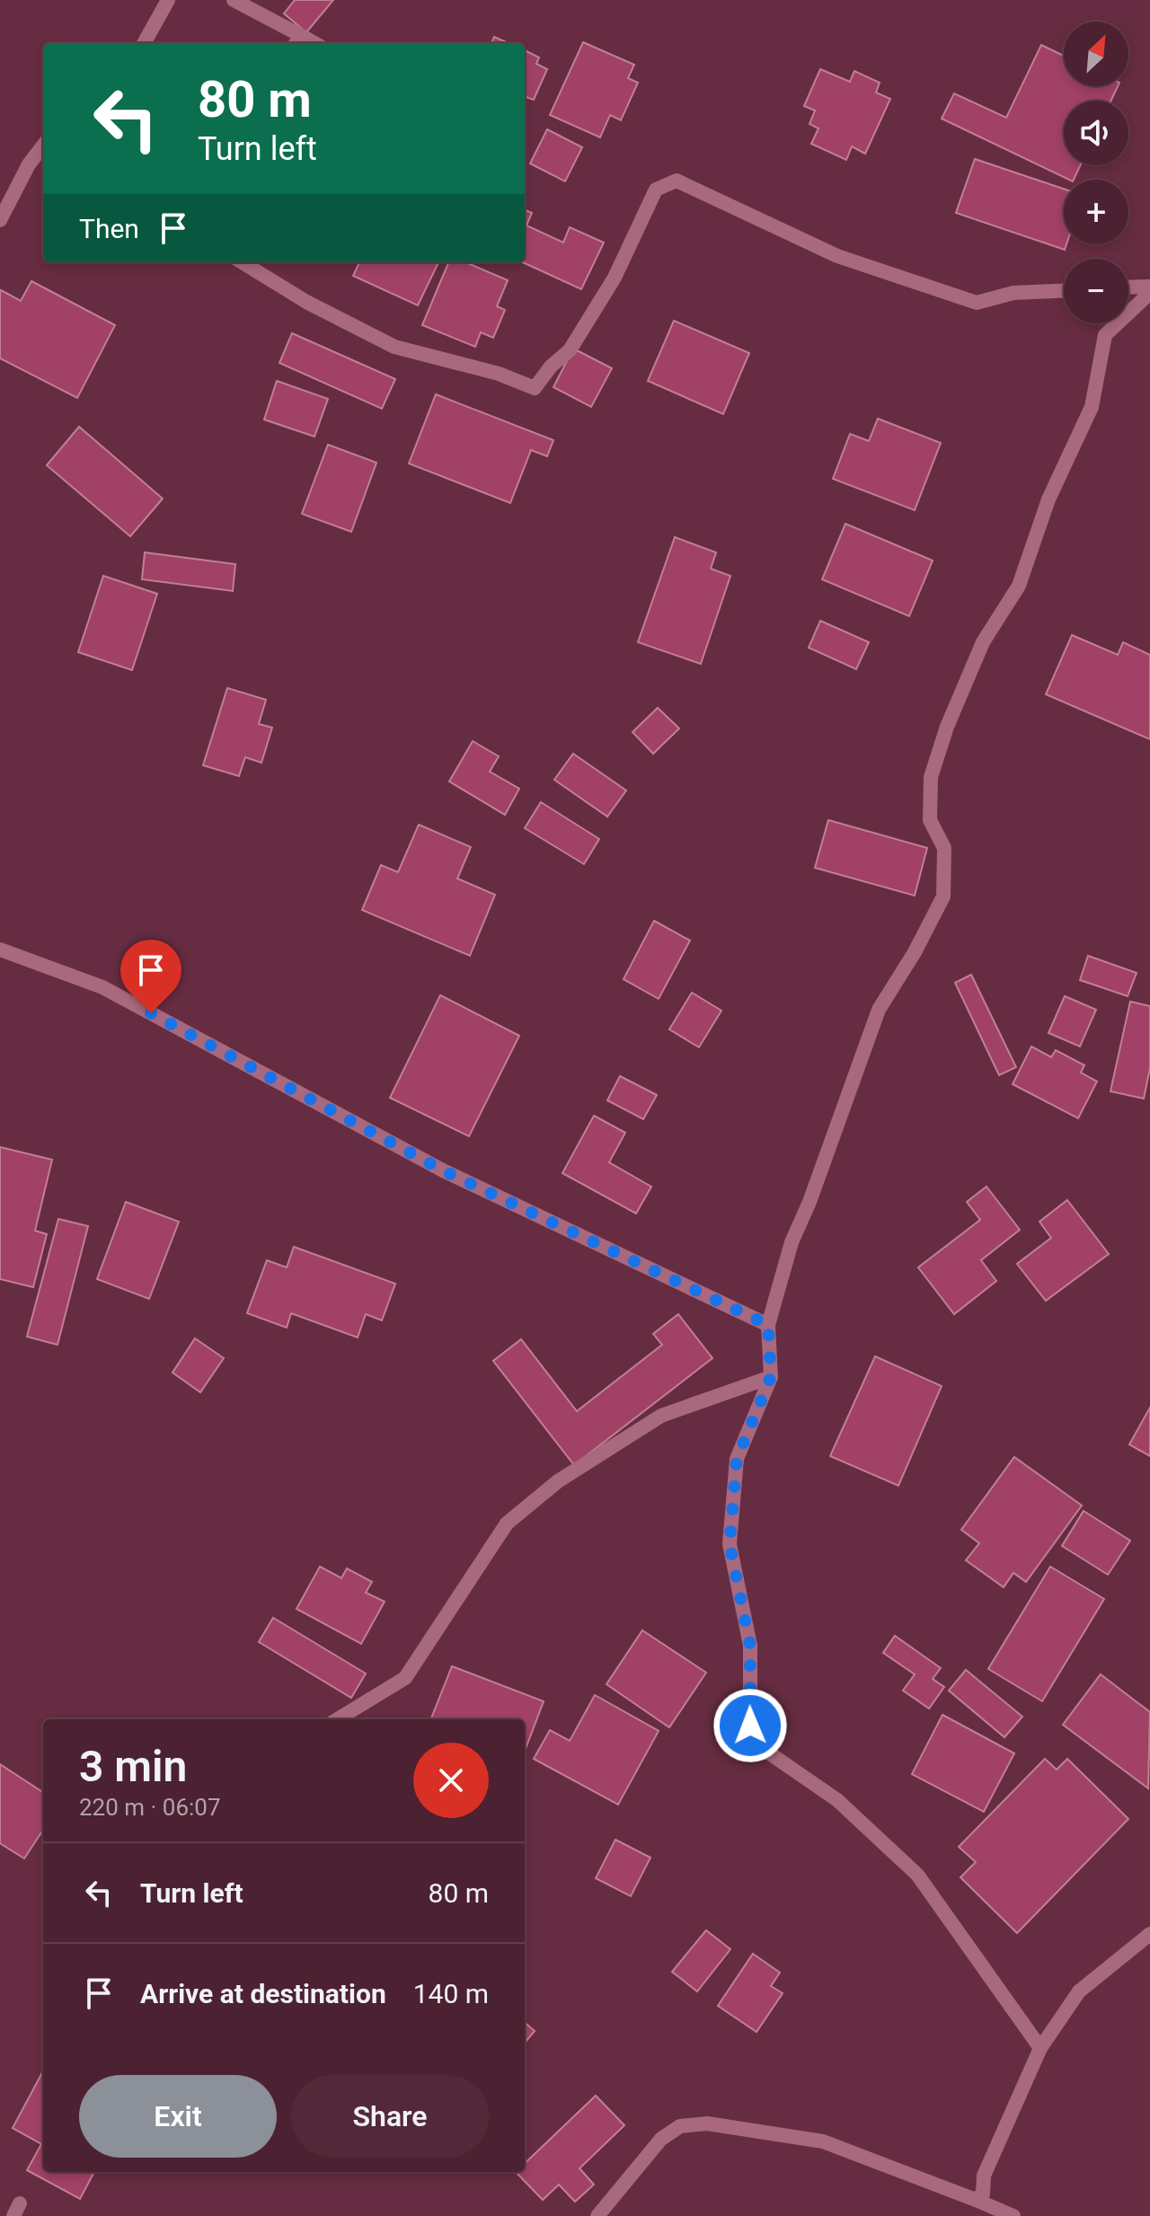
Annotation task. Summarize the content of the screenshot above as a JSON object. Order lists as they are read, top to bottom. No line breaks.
{"north":"top right","page":{"map_buttons":["+","−"],"turn":["80 m","Turn left"],"then":"Then","heading":["3 min","220 m · 06:07"],"list":[{"name":"Turn left","value":"80 m"},{"name":"Arrive at destination","value":"140 m"}],"buttons":["Exit","Share"]}}
